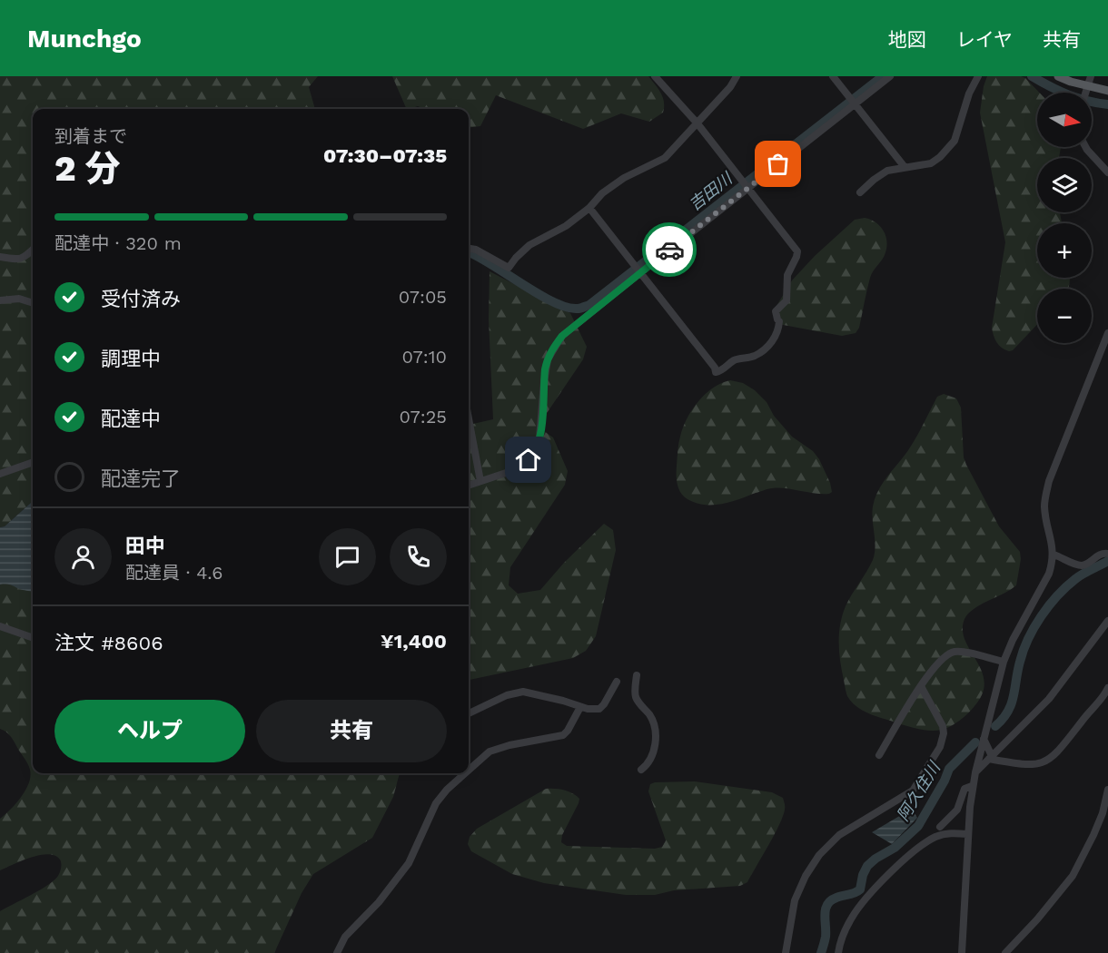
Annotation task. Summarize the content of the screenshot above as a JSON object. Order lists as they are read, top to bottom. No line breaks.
{"water":["吉田川","阿久住川"],"north":"right","page":{"header":"Munchgo","nav":["地図","レイヤ","共有"],"map_buttons":["+","−"],"heading":["2 分","到着まで","07:30–07:35"],"panel":["田中","配達員 · 4.6","注文 #8606","¥1,400"],"bar":"配達中 · 320 m","list":[["受付済み","07:05"],["調理中","07:10"],["配達中","07:25"],"配達完了"],"buttons":["ヘルプ","共有"]}}
